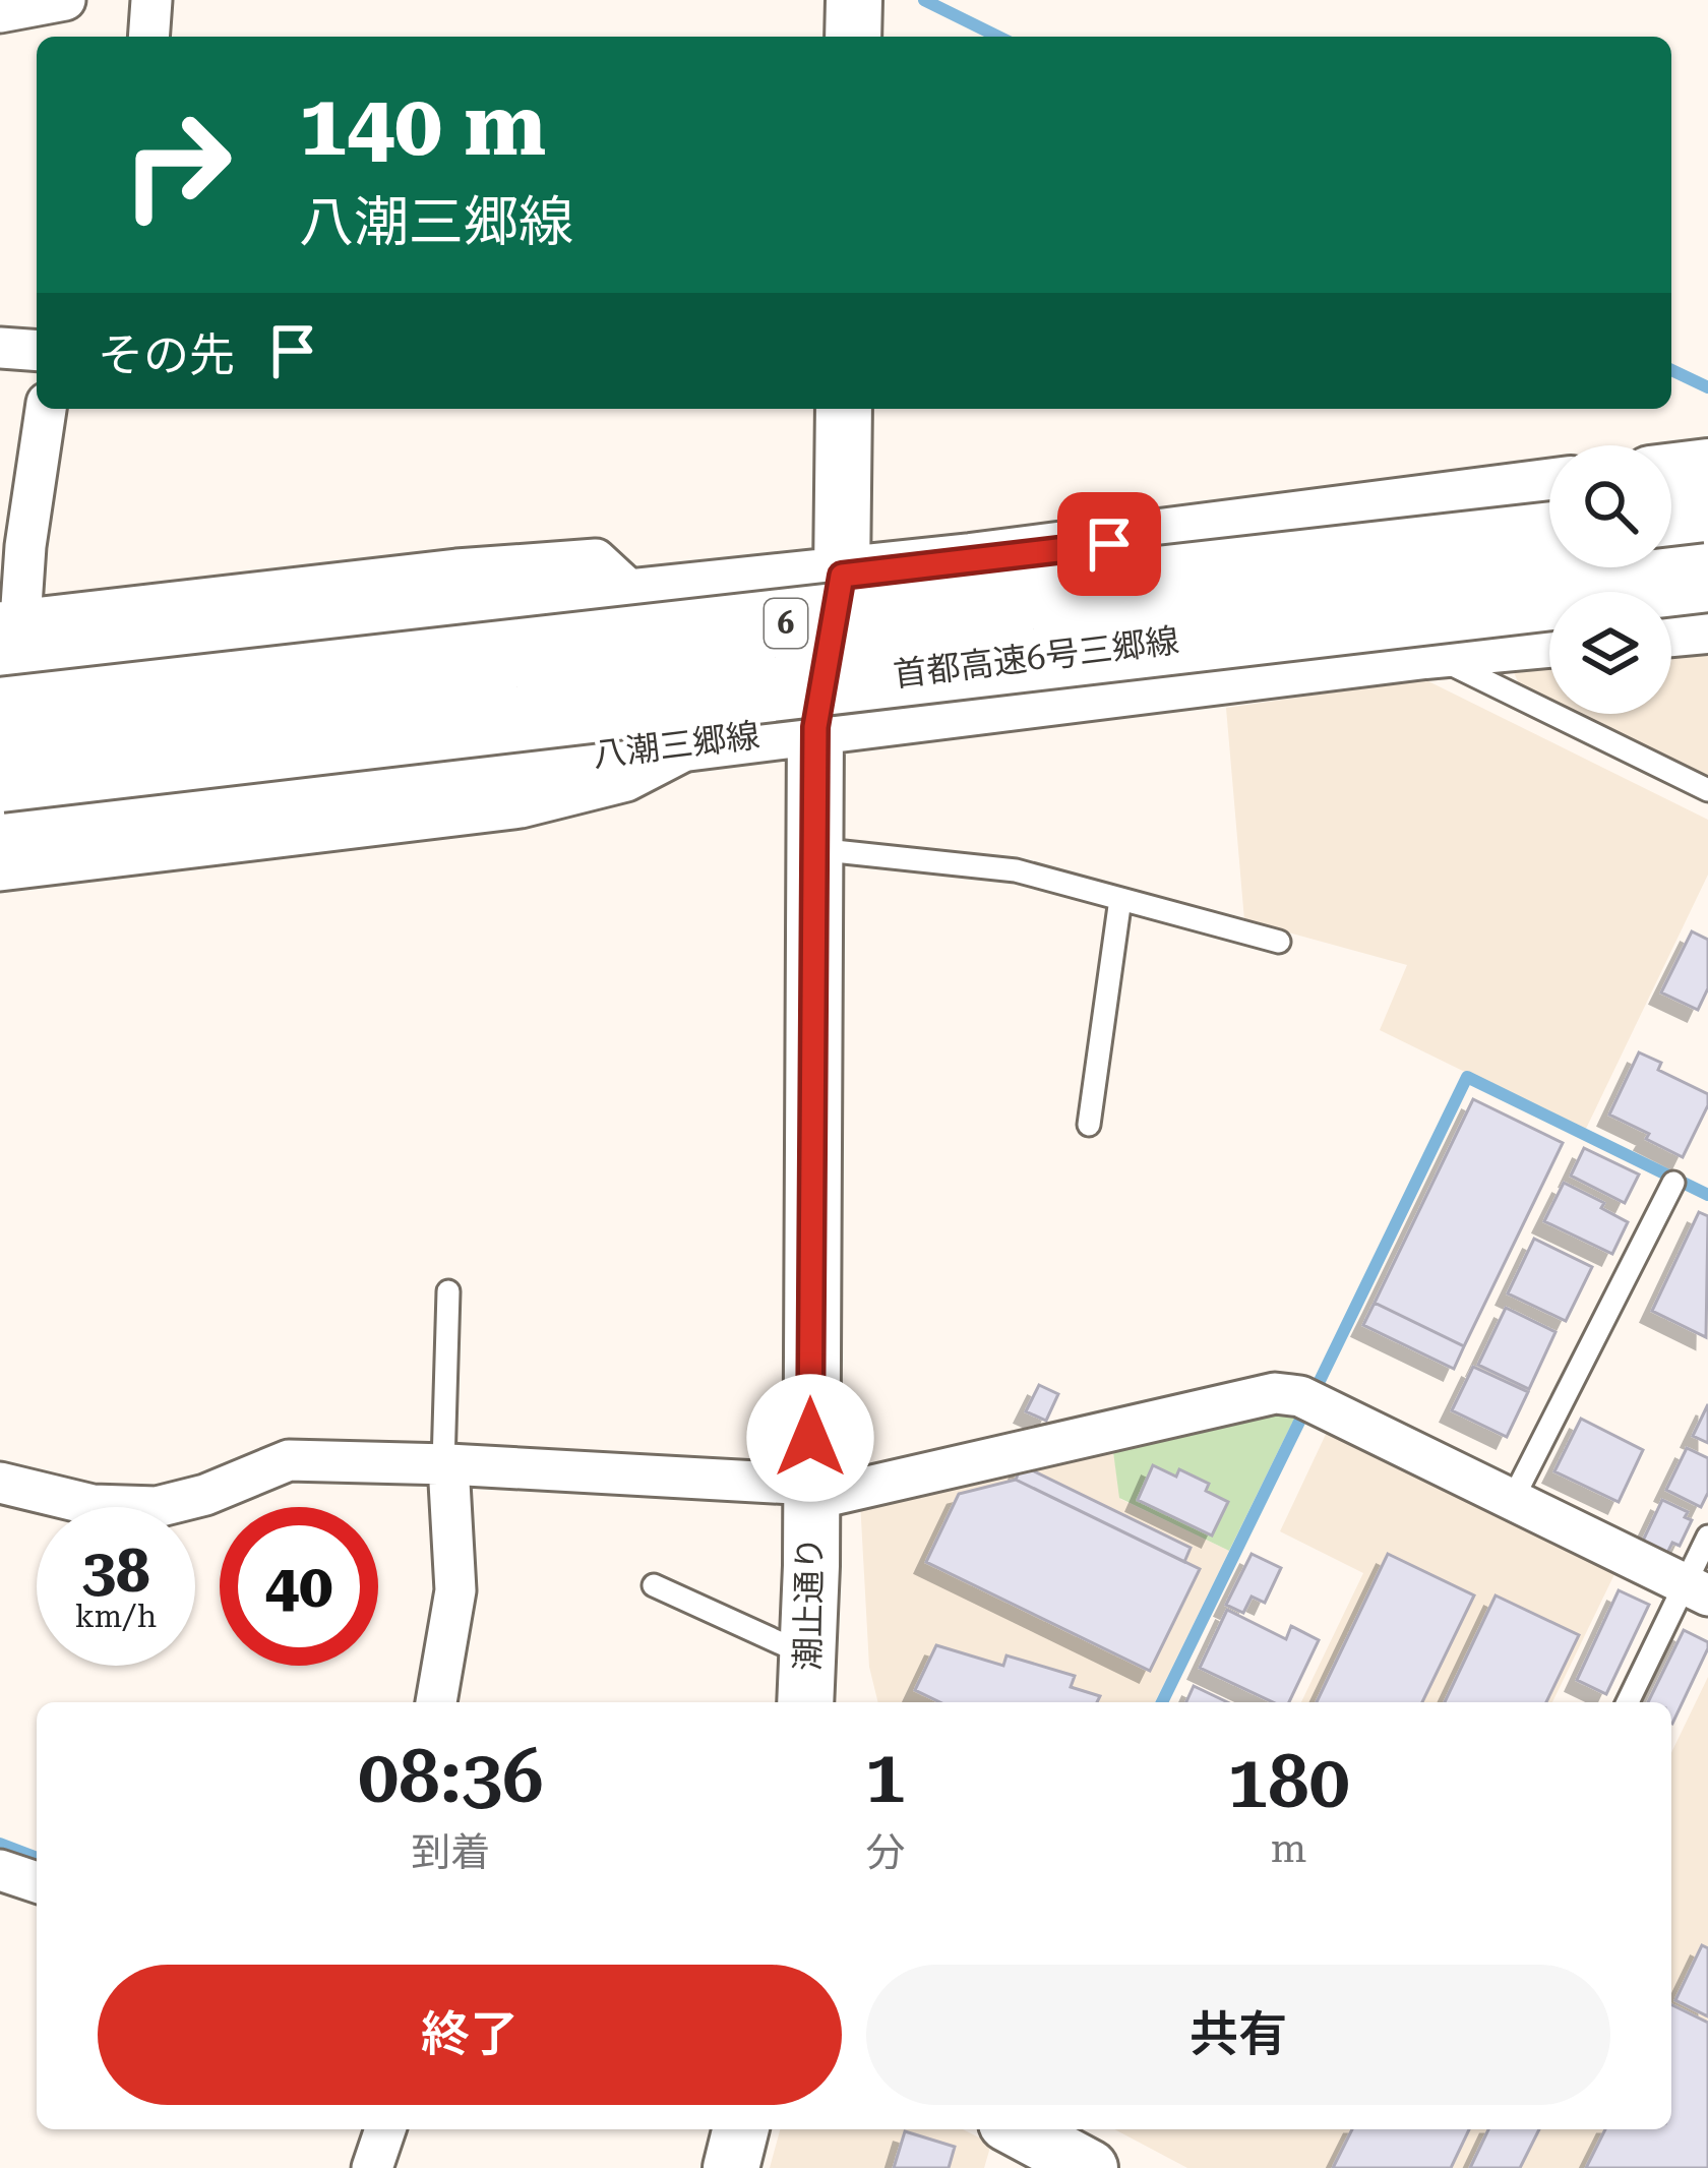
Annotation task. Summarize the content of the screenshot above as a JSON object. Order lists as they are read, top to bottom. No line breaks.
{"streets":{"highway":["6","首都高速6号三郷線"],"main road":["八潮三郷線","潮止通り"]},"crossings":[["八潮三郷線","潮止通り"]],"page":{"turn":["140 m","八潮三郷線"],"then":"その先","speed":"38 km/h","limit":"40","eta":["08:36","到着","1","分","180","m"],"buttons":["終了","共有"]}}
